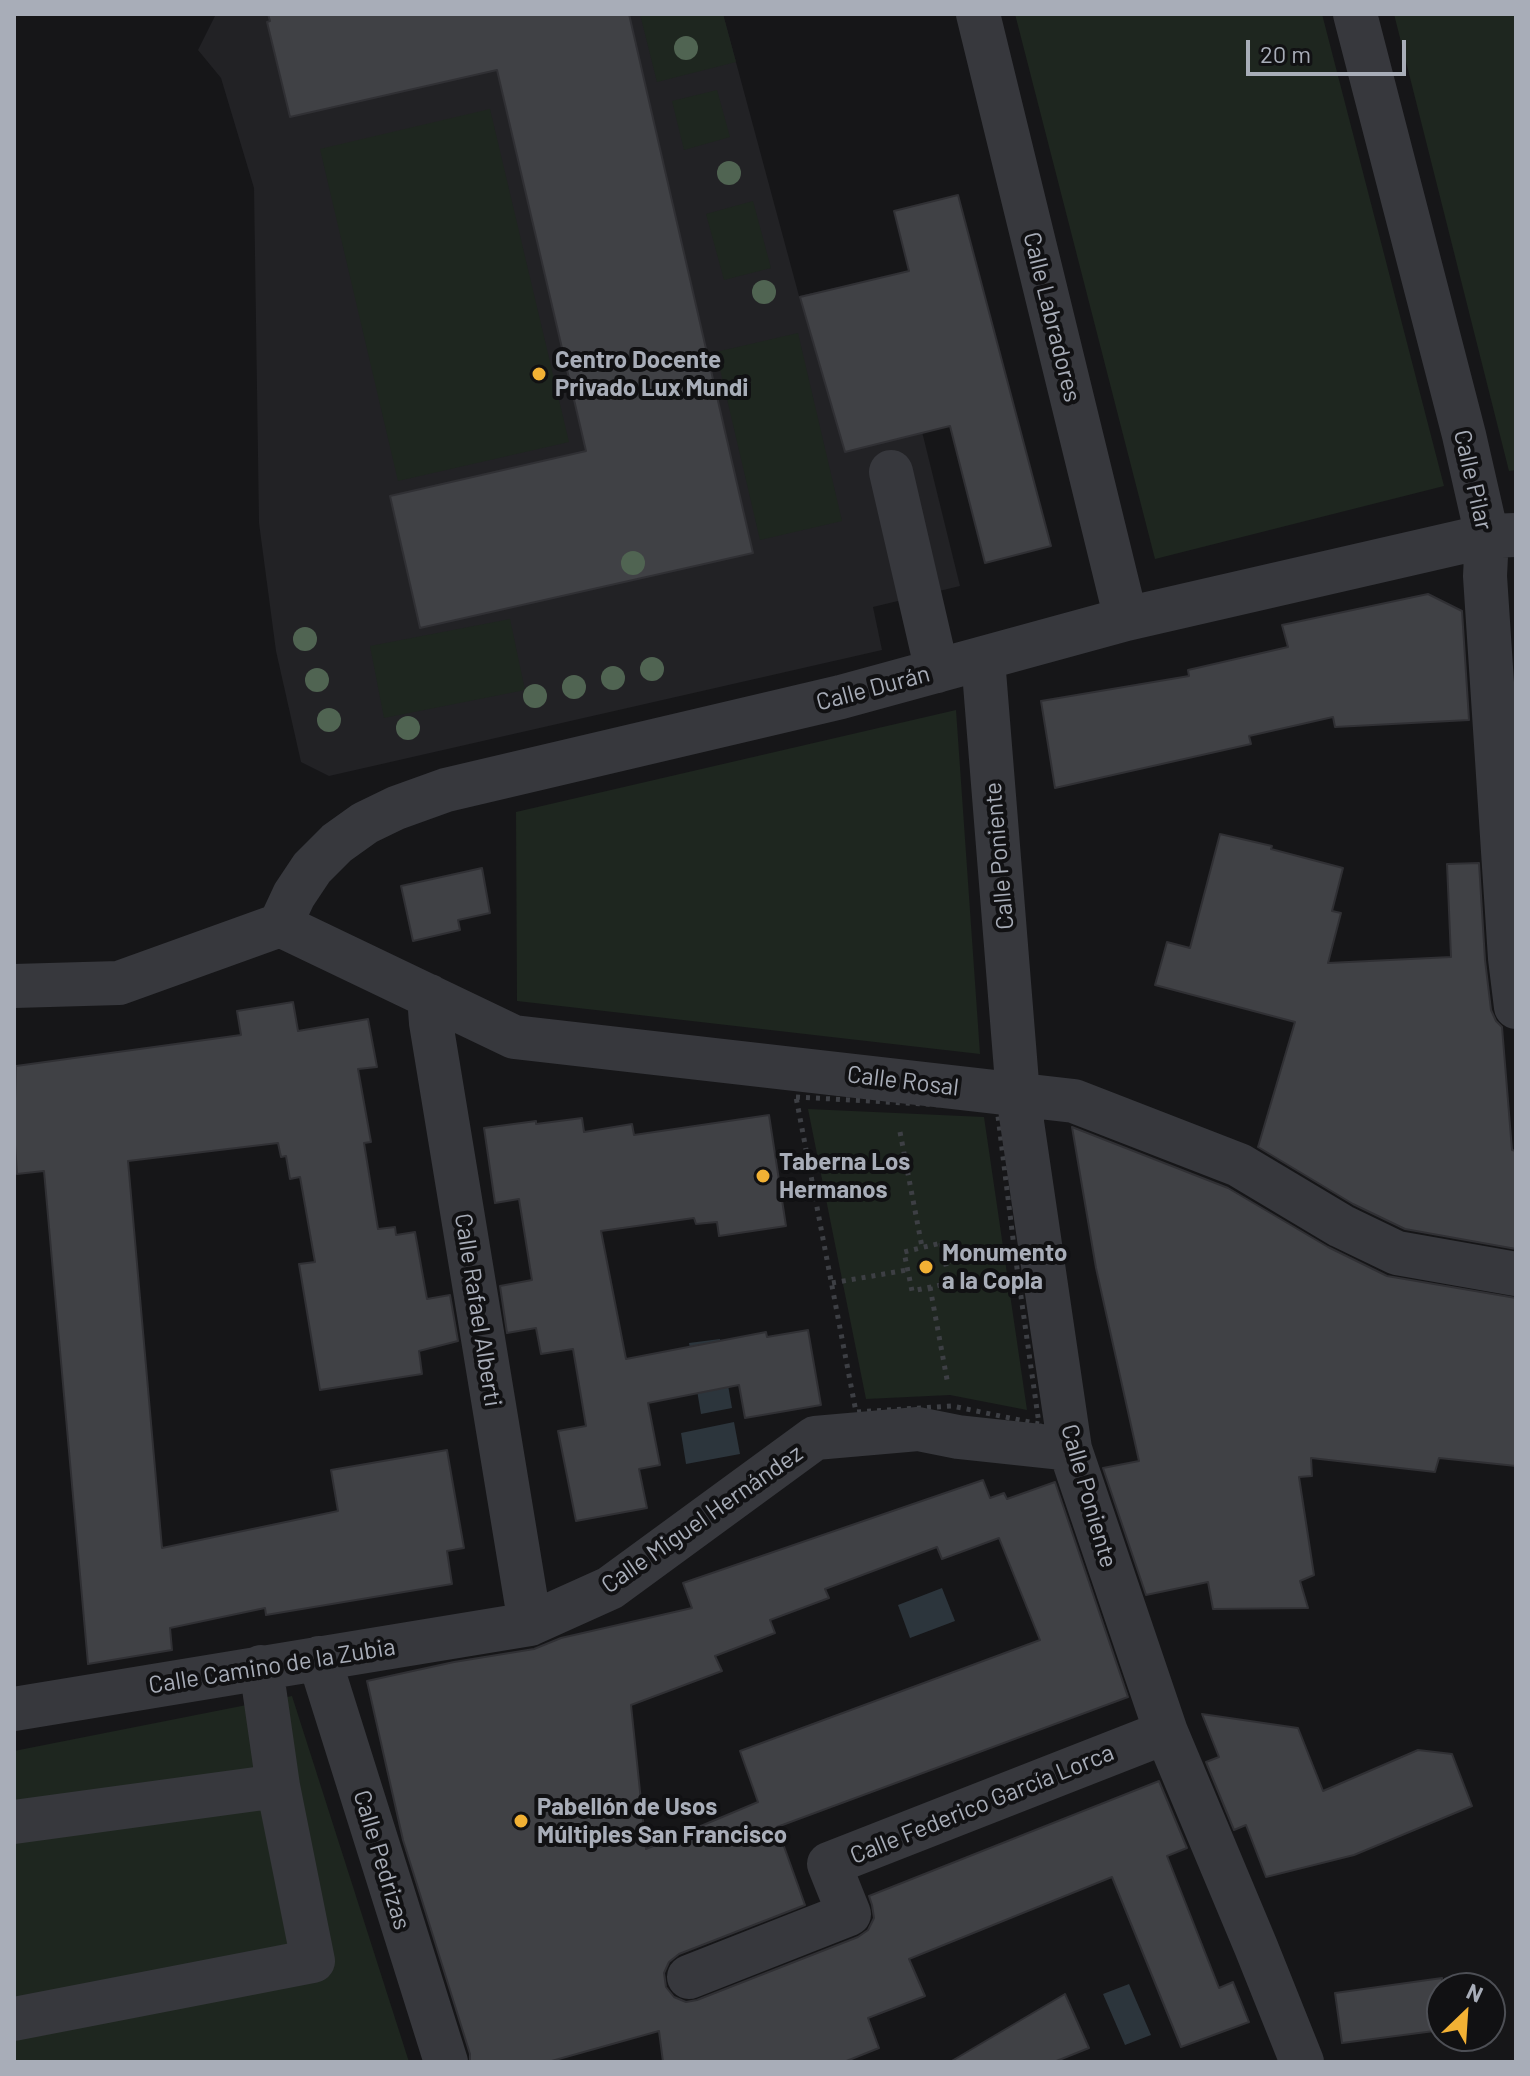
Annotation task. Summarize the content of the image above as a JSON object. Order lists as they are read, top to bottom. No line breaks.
{"streets":{"street":["Calle Labradores","Calle Pilar","Calle Durán","Calle Poniente","Calle Rosal","Calle Rafael Alberti","Calle Miguel Hernández","Calle Camino de la Zubia","Calle Federico García Lorca","Calle Pedrizas"]},"crossings":[["Calle Labradores","Calle Durán"],["Calle Pilar","Calle Durán"],["Calle Durán","Calle Poniente"],["Calle Durán","Calle Rosal"],["Calle Poniente","Calle Rosal"],["Calle Poniente","Calle Miguel Hernández"],["Calle Poniente","Calle Federico García Lorca"],["Calle Rosal","Calle Rafael Alberti"],["Calle Rafael Alberti","Calle Miguel Hernández"],["Calle Rafael Alberti","Calle Camino de la Zubia"],["Calle Miguel Hernández","Calle Camino de la Zubia"],["Calle Camino de la Zubia","Calle Pedrizas"]],"places":["Centro Docente Privado Lux Mundi","Taberna Los Hermanos","Monumento a la Copla","Pabellón de Usos Múltiples San Francisco"],"scale_bar":"20 m","north":"top right"}
